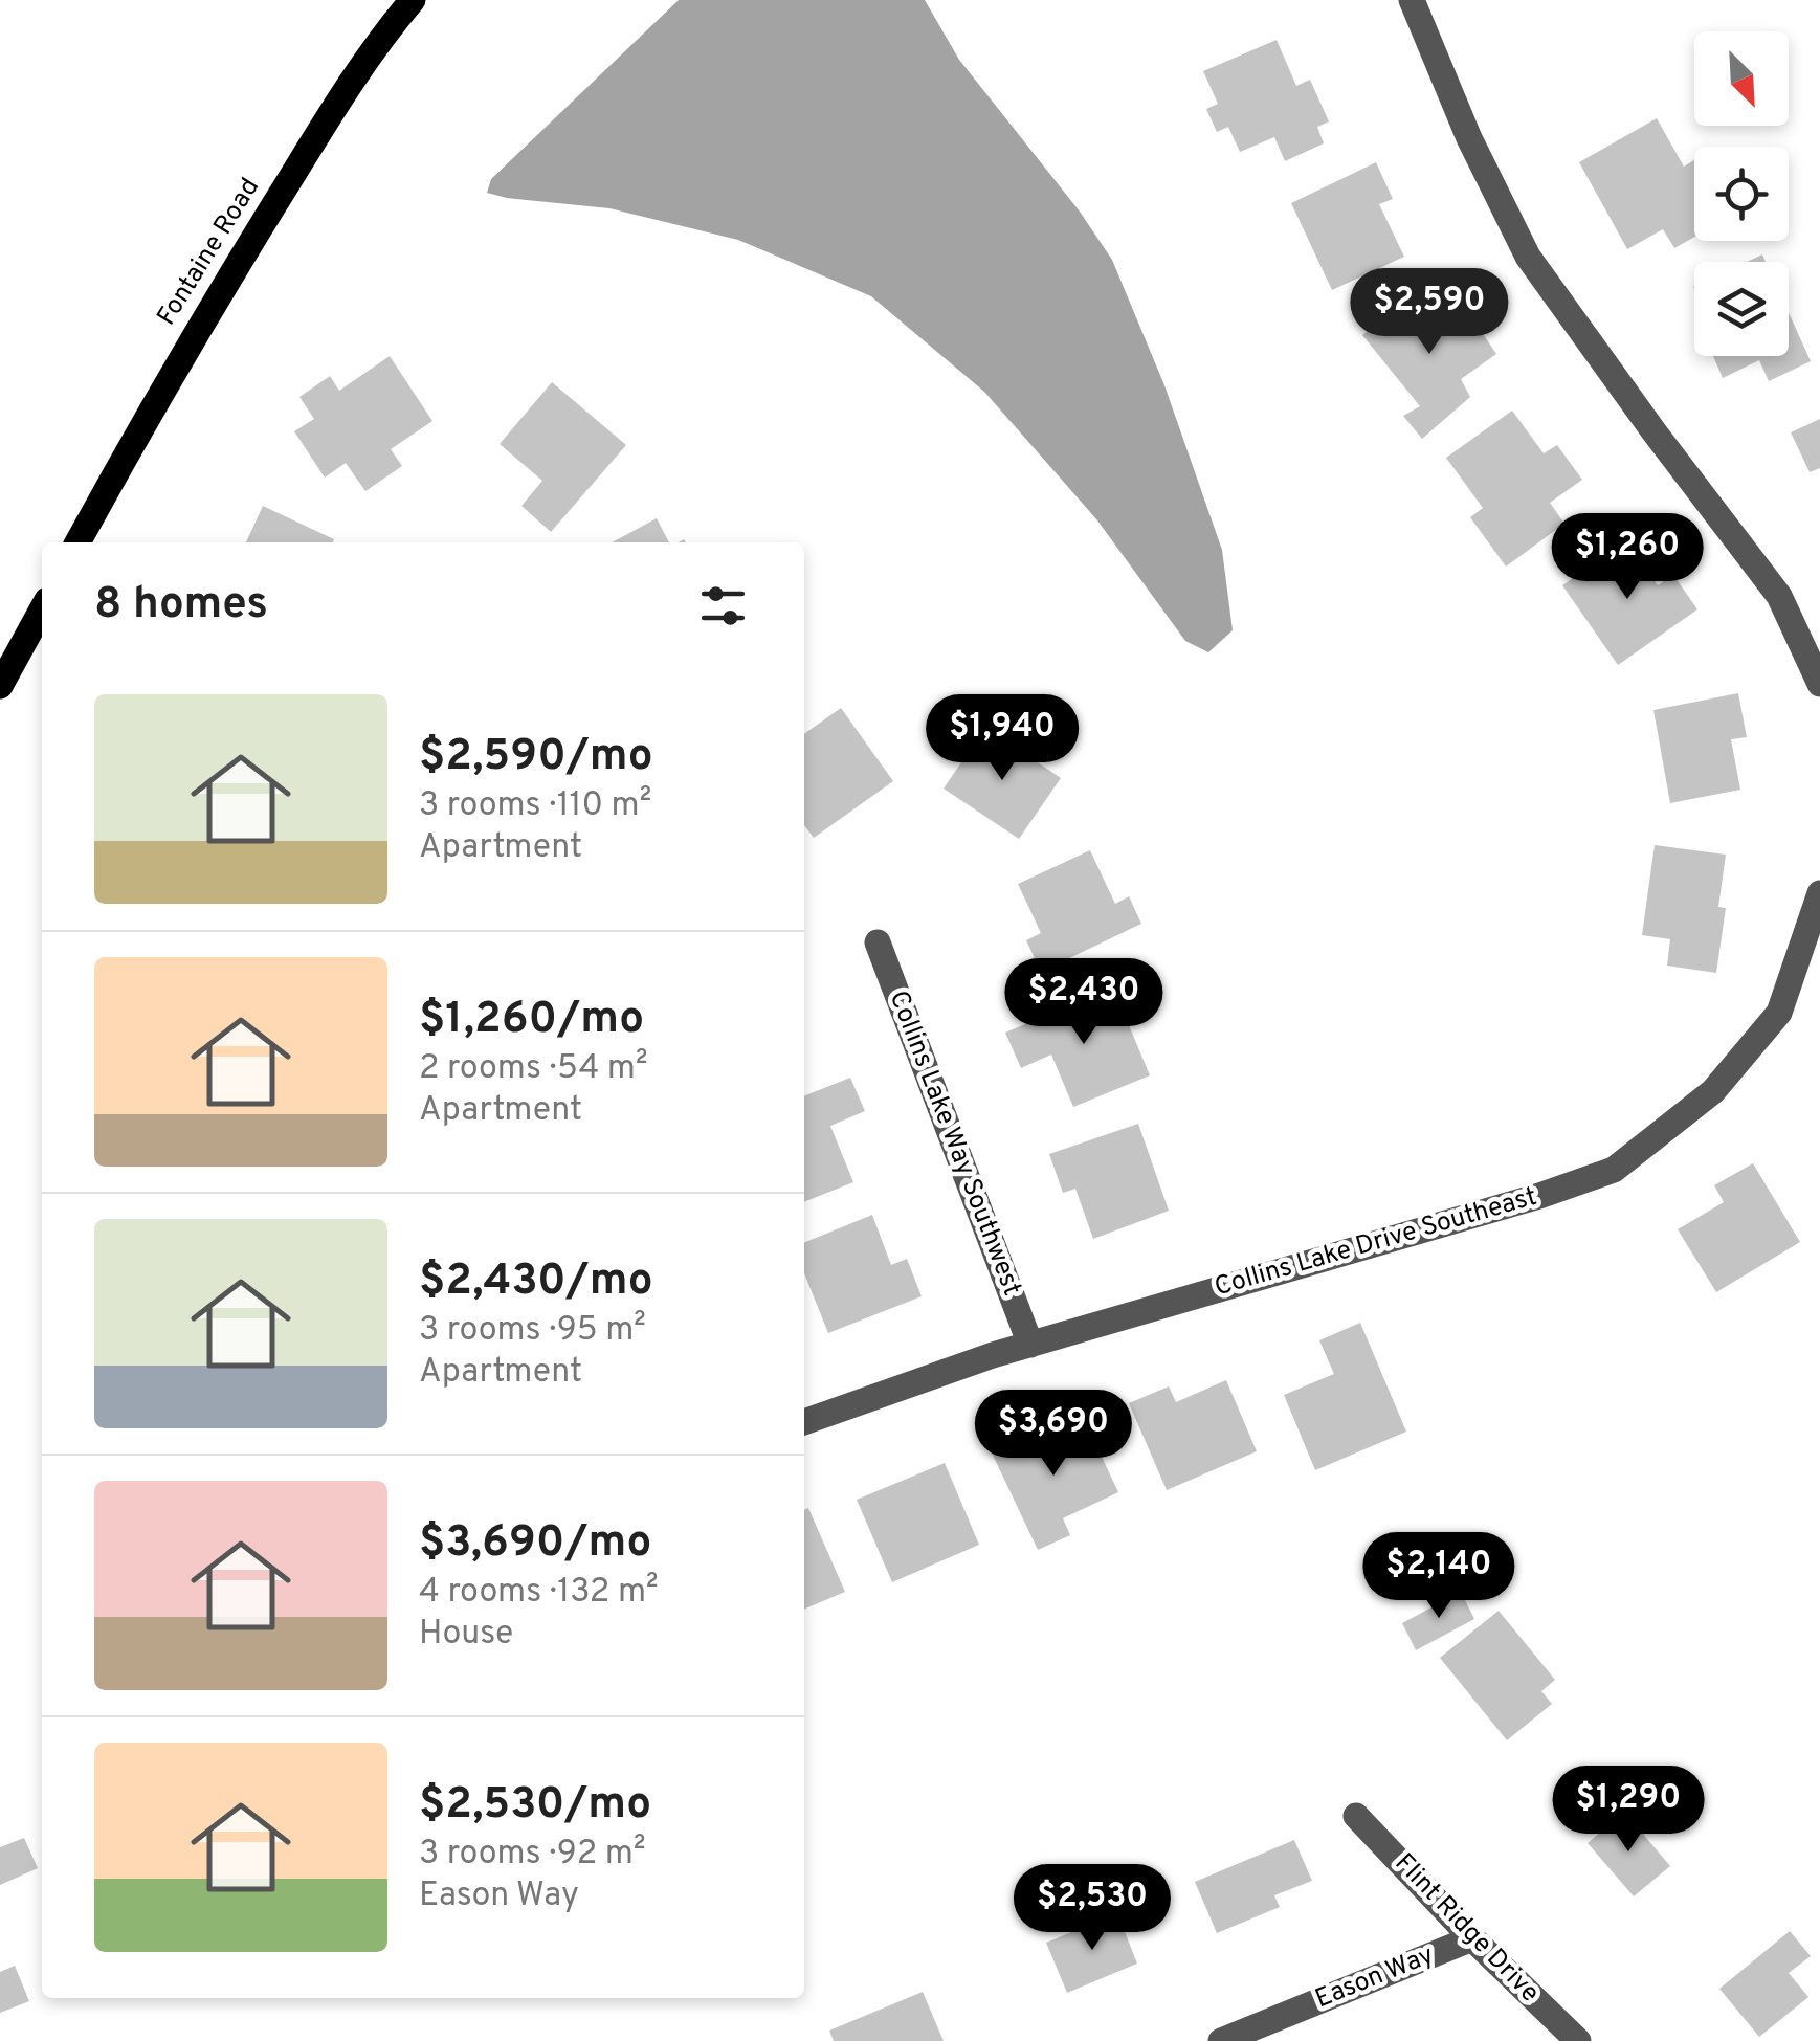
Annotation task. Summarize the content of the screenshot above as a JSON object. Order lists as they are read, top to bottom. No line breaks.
{"streets":{"main road":["Fontaine Road"],"street":["Collins Lake Way Southwest","Collins Lake Drive Southeast","Flint Ridge Drive","Eason Way"]},"crossings":[["Collins Lake Way Southwest","Collins Lake Drive Southeast"],["Flint Ridge Drive","Eason Way"]],"north":"bottom right","page":{"price":["$2,590","$1,260","$1,940","$2,430","$3,690","$2,140","$1,290","$2,530"],"heading":"8 homes","list":[{"name":"$2,590/mo","note":"3 rooms · 110 m² · Apartment"},{"name":"$1,260/mo","note":"2 rooms · 54 m² · Apartment"},{"name":"$2,430/mo","note":"3 rooms · 95 m² · Apartment"},{"name":"$3,690/mo","note":"4 rooms · 132 m² · House"},{"name":"$2,530/mo","note":"3 rooms · 92 m² · Eason Way"}]}}
